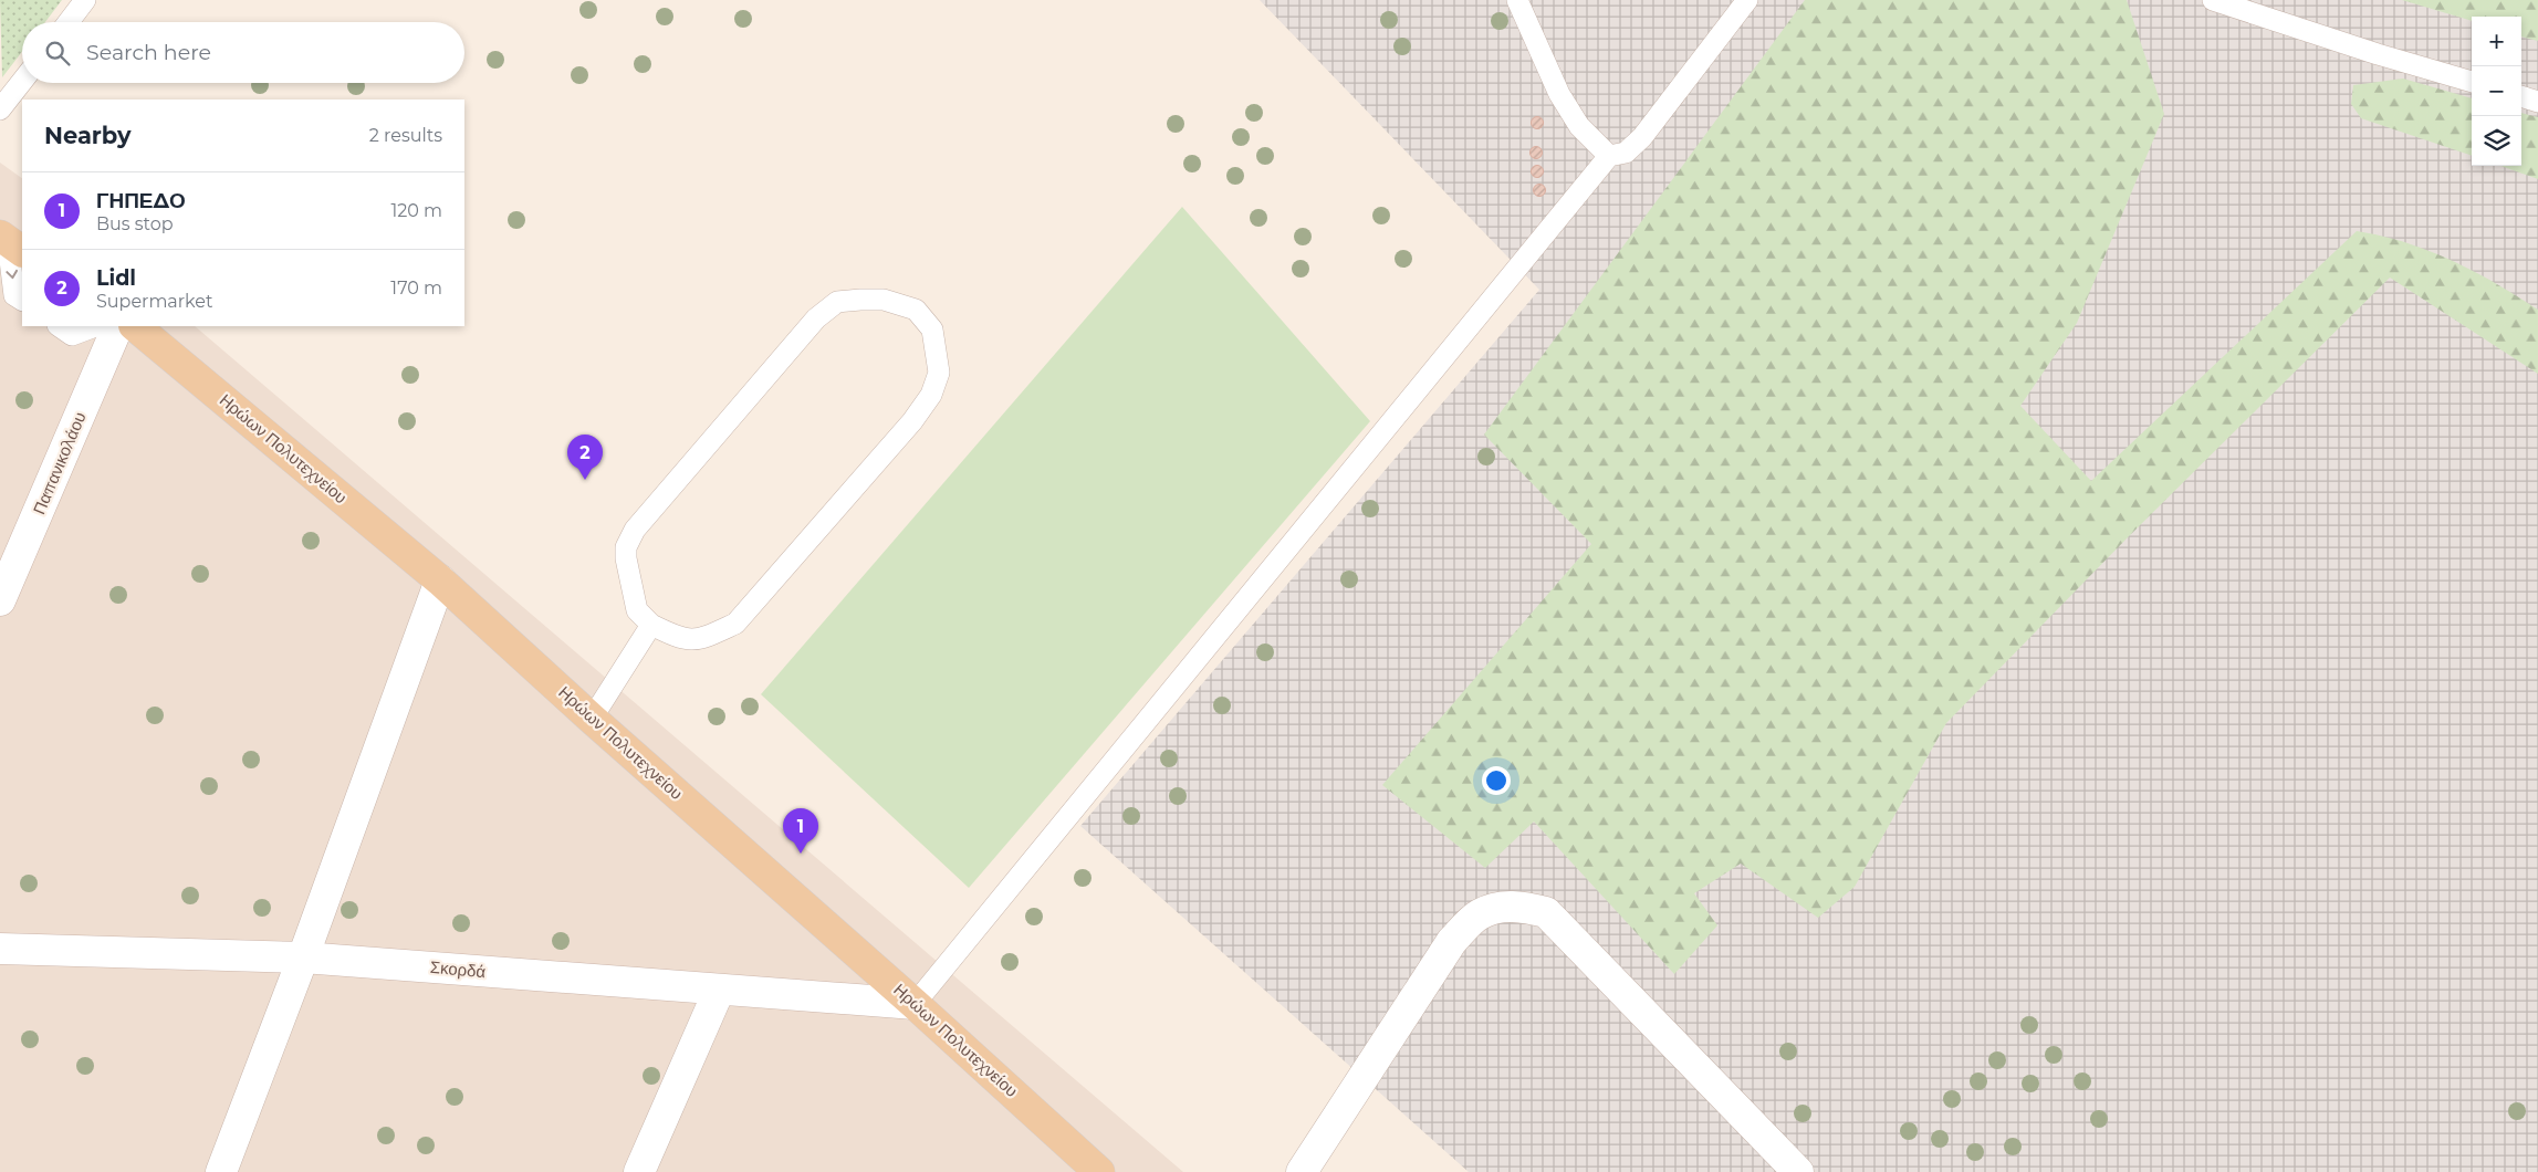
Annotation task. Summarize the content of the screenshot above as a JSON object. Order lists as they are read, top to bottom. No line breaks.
{"streets":{"main road":["Ηρώων Πολυτεχνείου"],"street":["Παπανικολάου","Σκορδά"]},"crossings":[["Ηρώων Πολυτεχνείου","Σκορδά"]],"page":{"map_buttons":["+","−"],"search":"Search here","heading":["Nearby","2 results"],"list":[{"mark":"1","name":"ΓΗΠΕΔΟ","note":"Bus stop","value":"120 m"},{"mark":"2","name":"Lidl","note":"Supermarket","value":"170 m"}],"pins":["2","1"]}}
